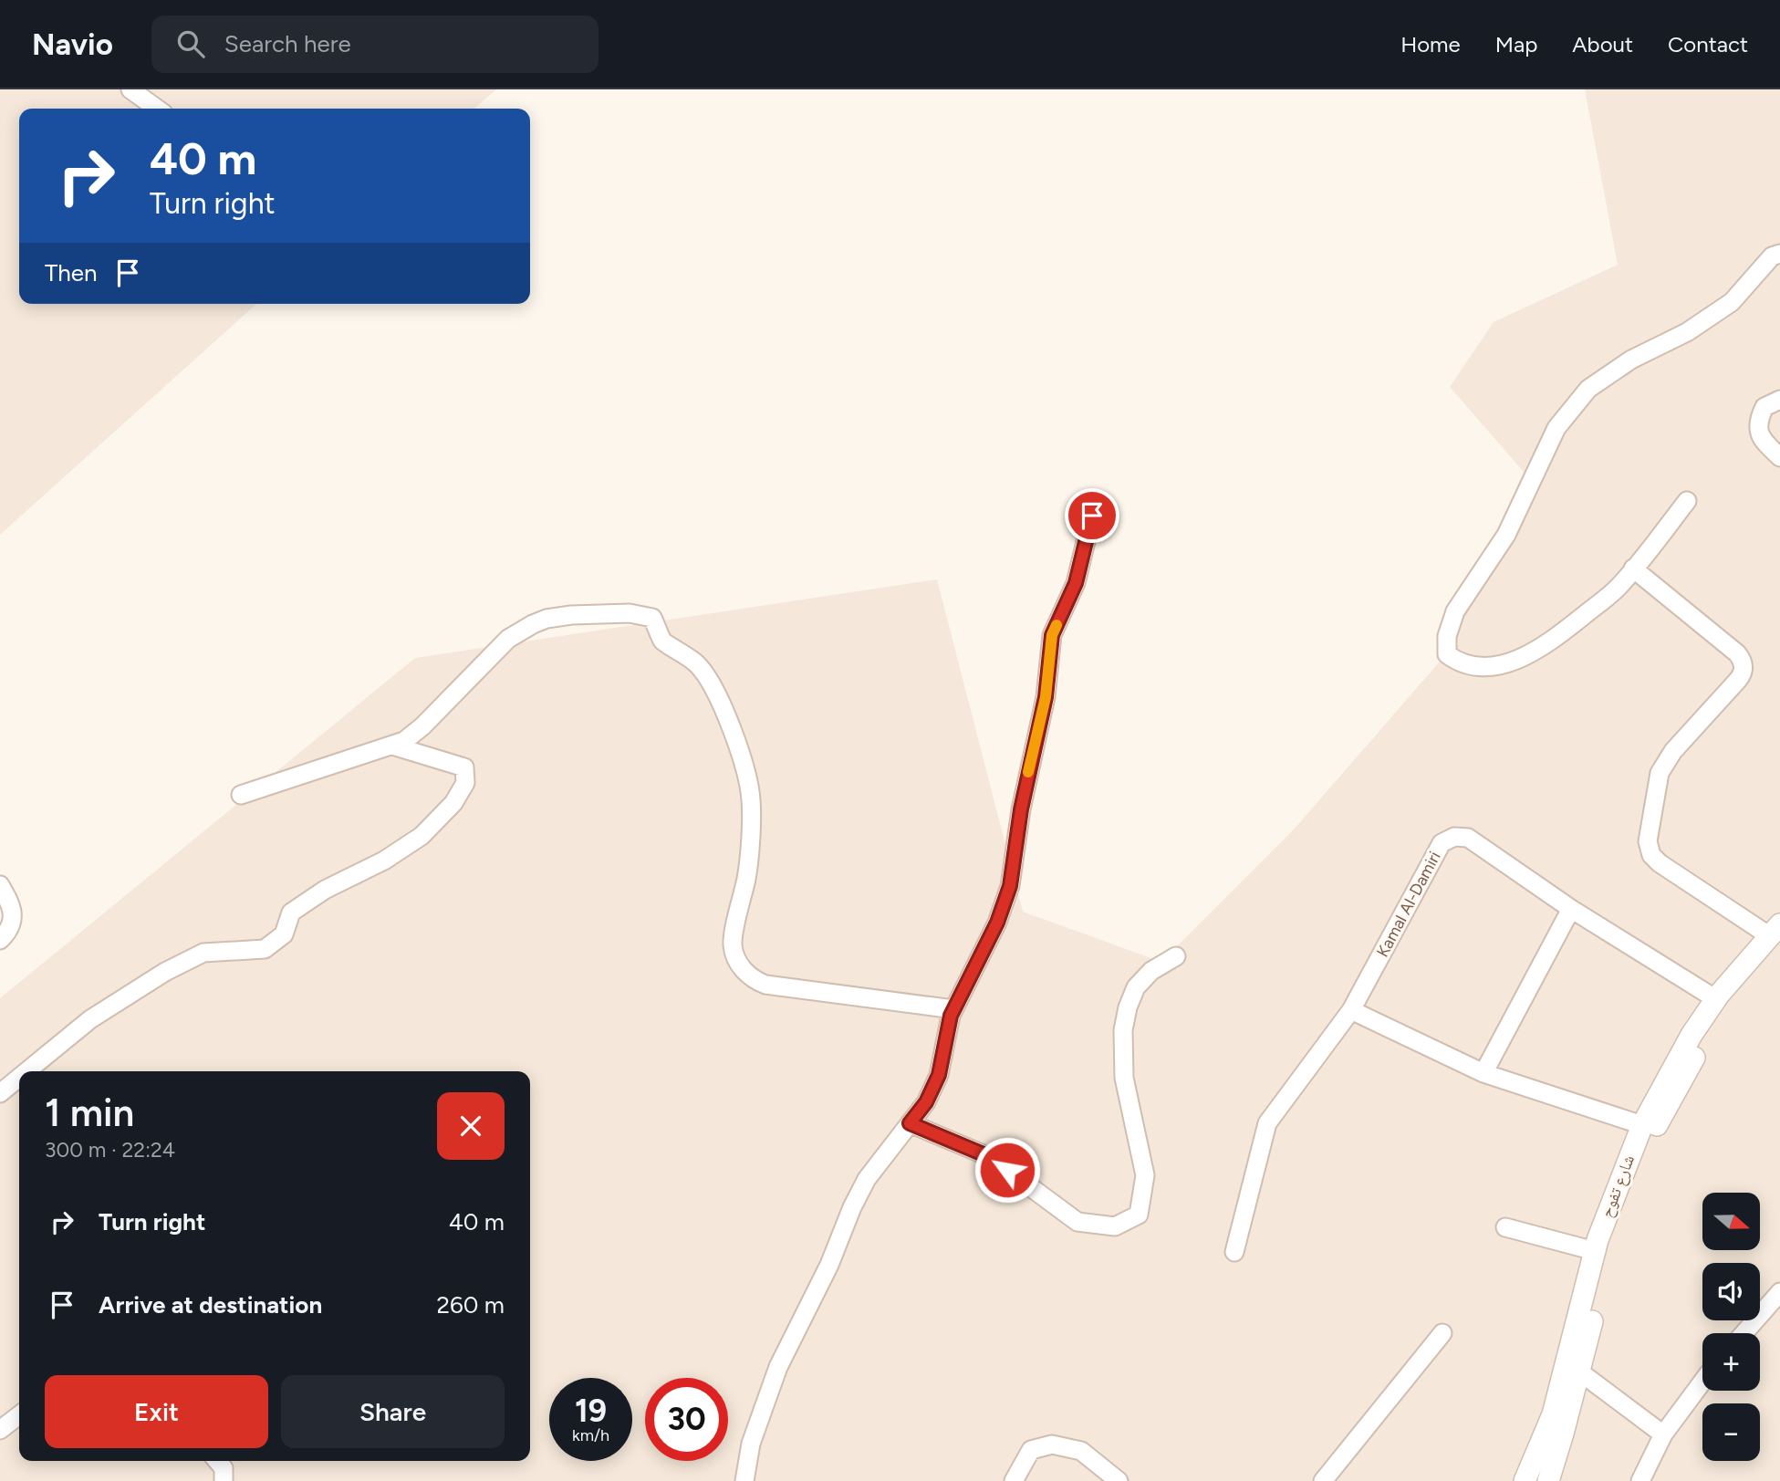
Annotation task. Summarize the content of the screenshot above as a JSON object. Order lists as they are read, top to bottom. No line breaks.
{"streets":{"street":["Kamal Al-Damiri","شارع تفوح"]},"crossings":[["Kamal Al-Damiri","شارع تفوح"]],"north":"right","page":{"header":"Navio","search":"Search here","nav":["Home","Map","About","Contact"],"turn":["40 m","Turn right"],"then":"Then","heading":["1 min","300 m · 22:24"],"list":[{"name":"Turn right","value":"40 m"},{"name":"Arrive at destination","value":"260 m"}],"map_buttons":["+","−"],"buttons":["Exit","Share"],"speed":"19 km/h","limit":"30"}}
